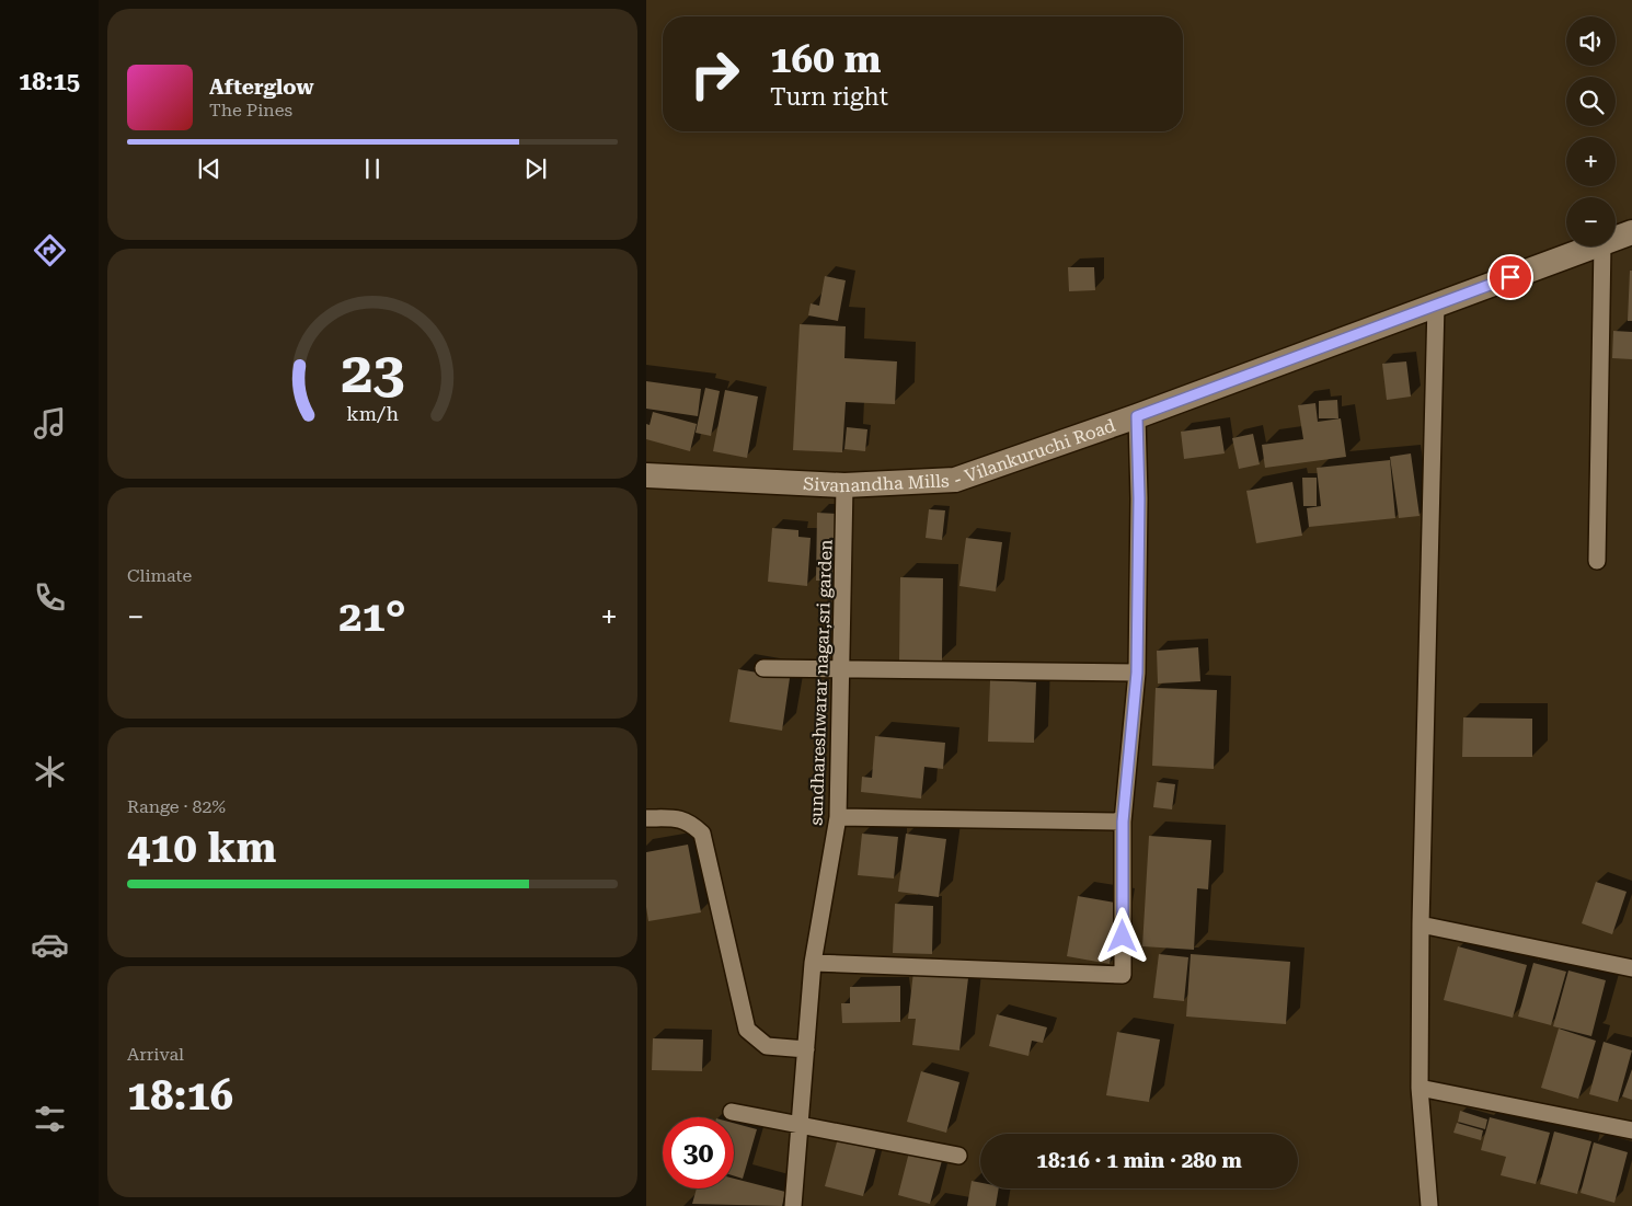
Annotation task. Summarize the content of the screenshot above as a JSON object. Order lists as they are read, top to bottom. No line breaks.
{"streets":{"main road":["Sivanandha Mills - Vilankuruchi Road"],"street":["sundhareshwarar nagar,sri garden"]},"crossings":[["Sivanandha Mills - Vilankuruchi Road","sundhareshwarar nagar,sri garden"]],"page":{"tabs":"18:15","map_buttons":["+","−"],"turn":["160 m","Turn right"],"song":["Afterglow","The Pines"],"tile":["Climate",["Range · 82%","410 km"],["Arrival","18:16"]],"heat":["−","21°","+"],"limit":"30","trip":"18:16 · 1 min · 280 m","gauge":["23","km/h"]}}
